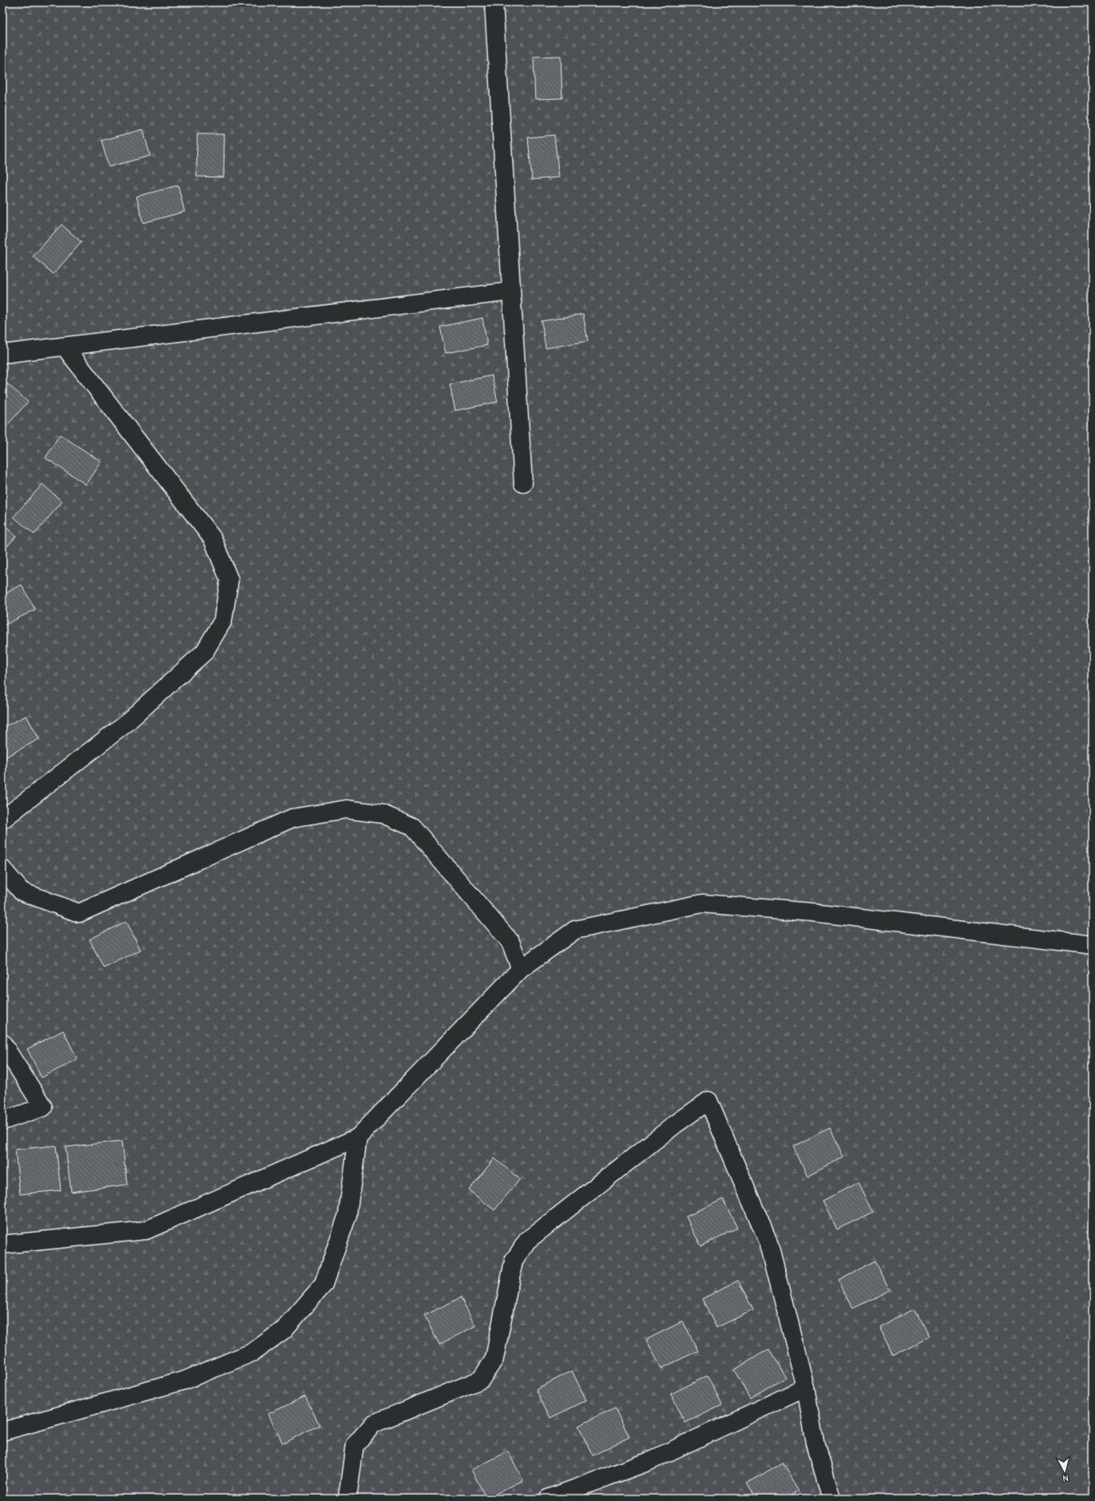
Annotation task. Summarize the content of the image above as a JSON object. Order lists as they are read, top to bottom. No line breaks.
{"north":"bottom"}
